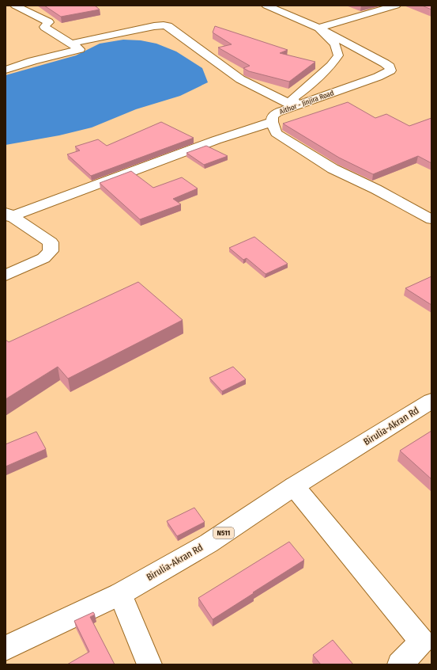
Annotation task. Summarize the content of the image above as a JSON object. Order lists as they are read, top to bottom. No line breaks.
{"streets":{"main road":["Aithor - Jinjira Road","Birulia-Akran Rd","N511"]}}
